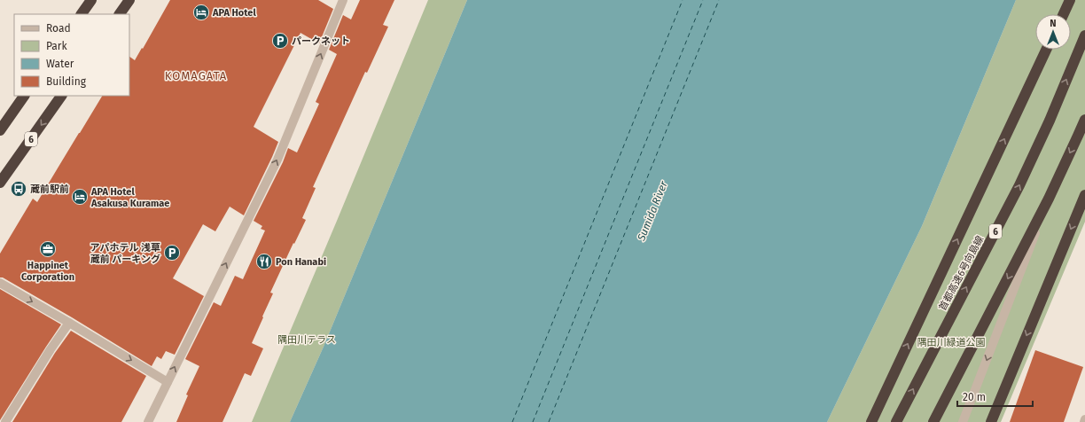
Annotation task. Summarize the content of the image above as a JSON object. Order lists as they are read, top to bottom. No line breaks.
{"streets":{"highway":["6","首都高速6号向島線"]},"districts":["KOMAGATA"],"water":["Sumida River"],"parks":["隅田川テラス","隅田川緑道公園"],"places":{"hotel":["APA Hotel","APA Hotel Asakusa Kuramae"],"parking":["パークネット","アパホテル 浅草 蔵前 パーキング"],"bus stop":["蔵前駅前"],"office":["Happinet Corporation"],"restaurant":["Pon Hanabi"]},"legend":["Road","Park","Water","Building"],"scale_bar":"20 m","north":"top"}
